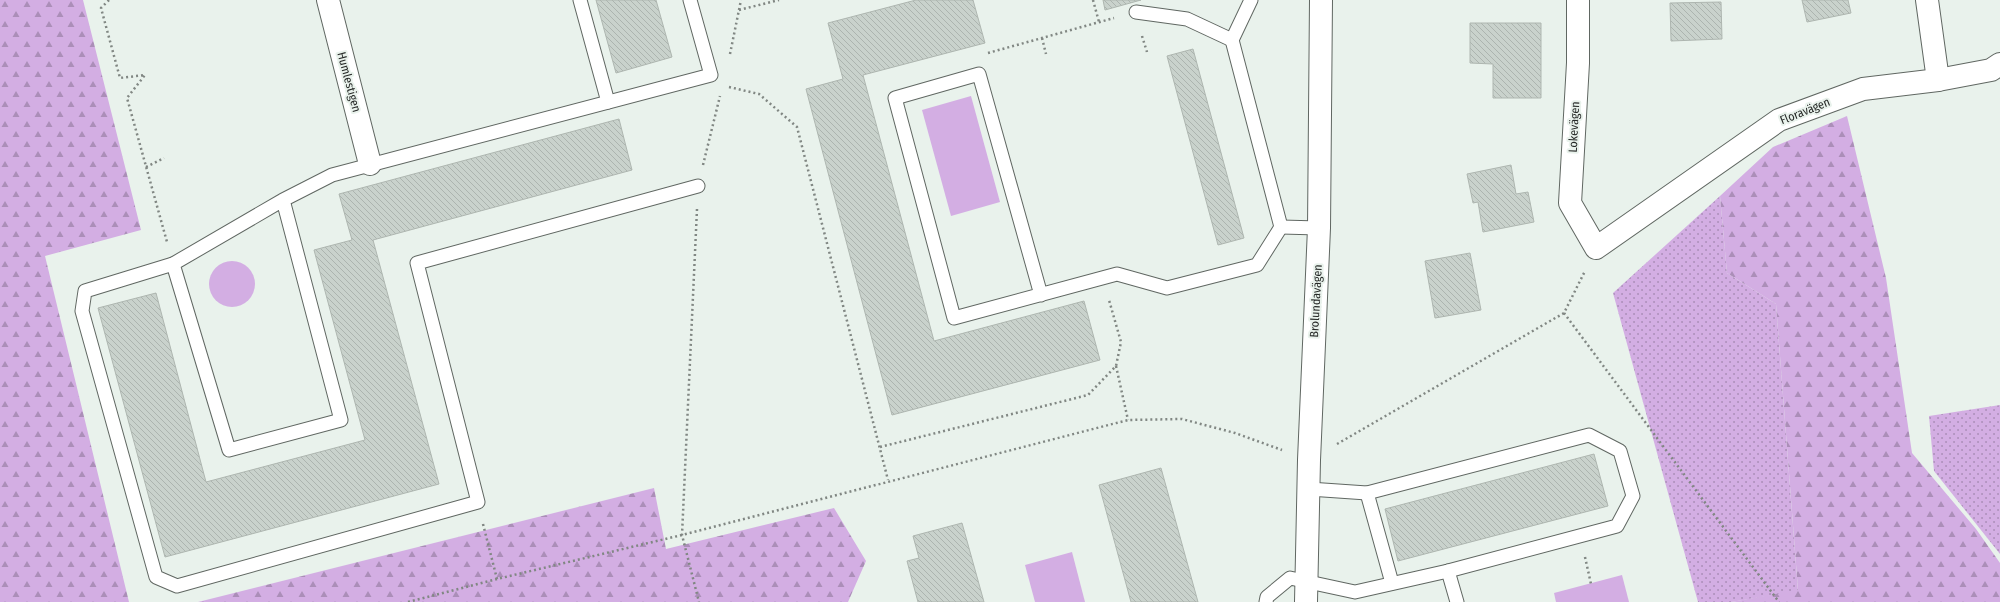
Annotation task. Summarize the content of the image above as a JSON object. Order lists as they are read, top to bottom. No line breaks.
{"streets":{"street":["Humlestigen","Floravägen","Lokevägen","Brolundavägen"]},"crossings":[["Floravägen","Lokevägen"]]}
